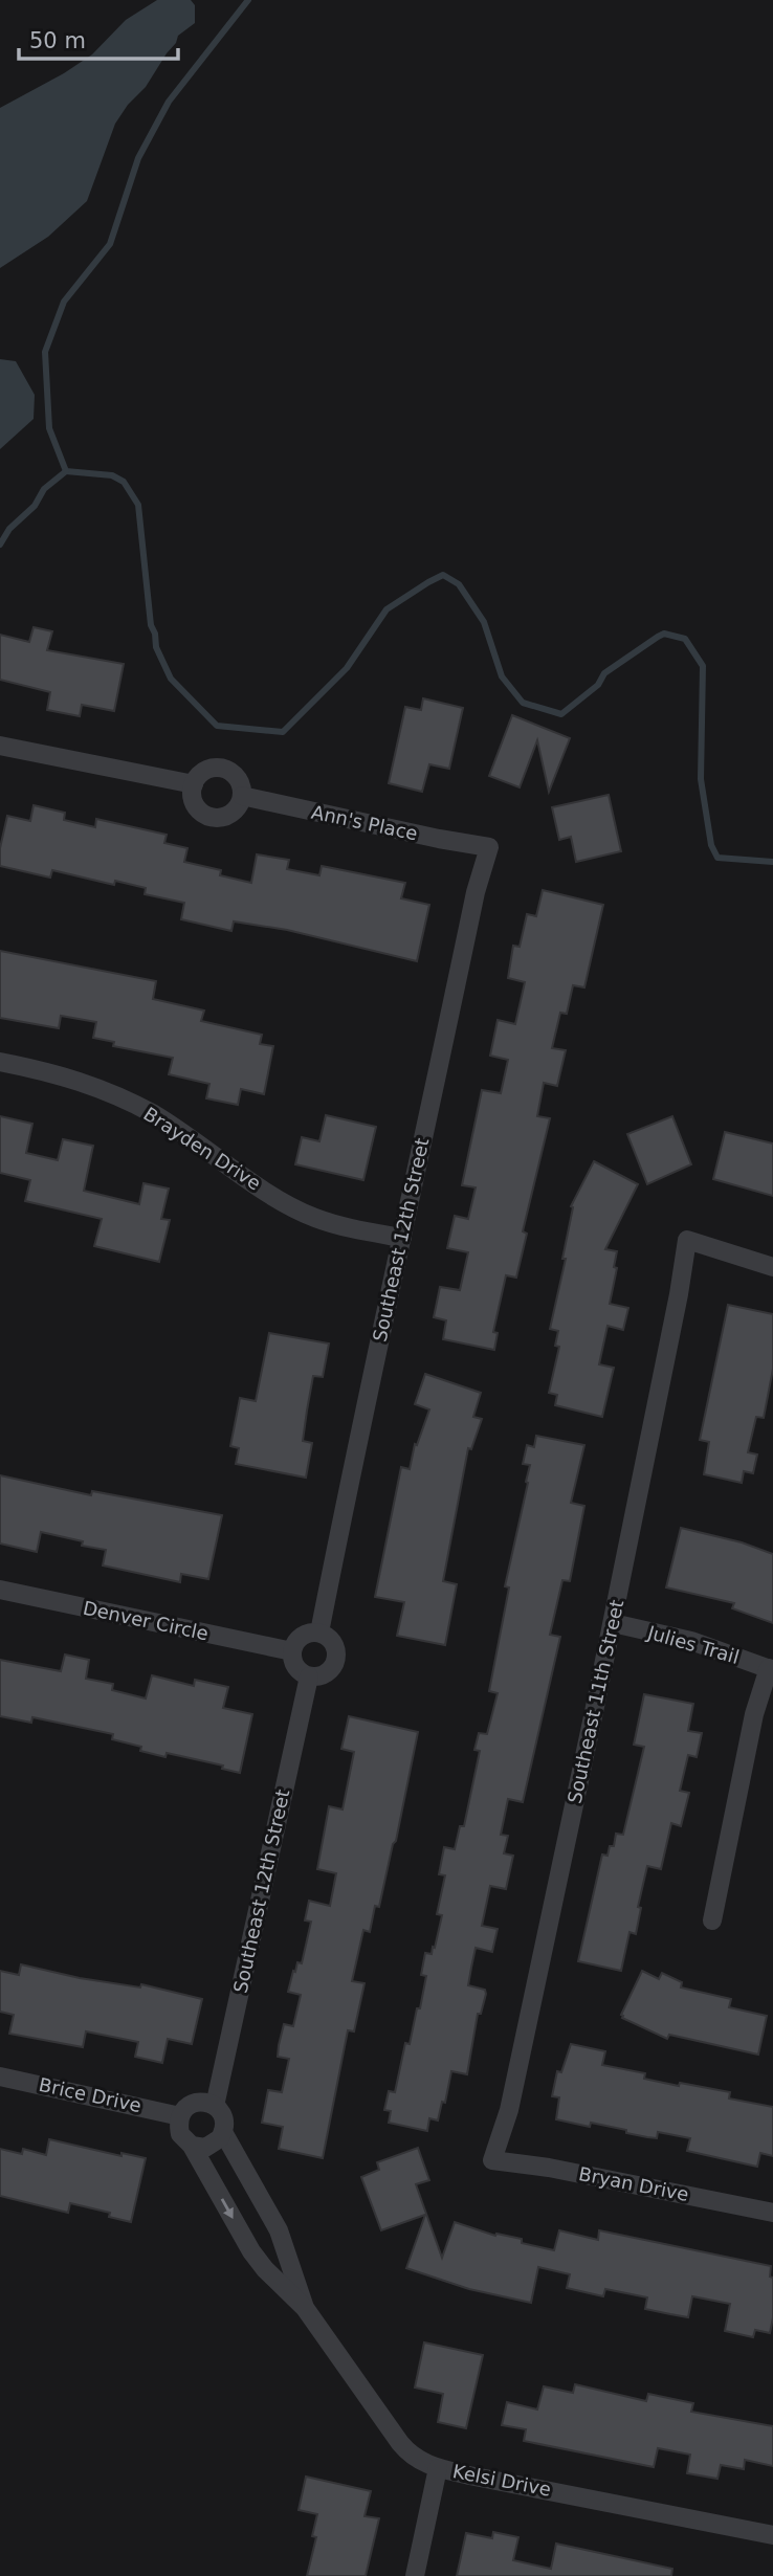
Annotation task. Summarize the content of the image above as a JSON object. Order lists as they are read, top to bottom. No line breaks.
{"streets":{"street":["Ann's Place","Brayden Drive","Southeast 12th Street","Denver Circle","Julies Trail","Southeast 11th Street","Brice Drive","Bryan Drive","Kelsi Drive"]},"crossings":[["Ann's Place","Southeast 12th Street"],["Brayden Drive","Southeast 12th Street"],["Southeast 12th Street","Denver Circle"],["Southeast 12th Street","Brice Drive"],["Southeast 12th Street","Kelsi Drive"],["Julies Trail","Southeast 11th Street"],["Southeast 11th Street","Bryan Drive"],["Brice Drive","Kelsi Drive"]],"scale_bar":"50 m"}
